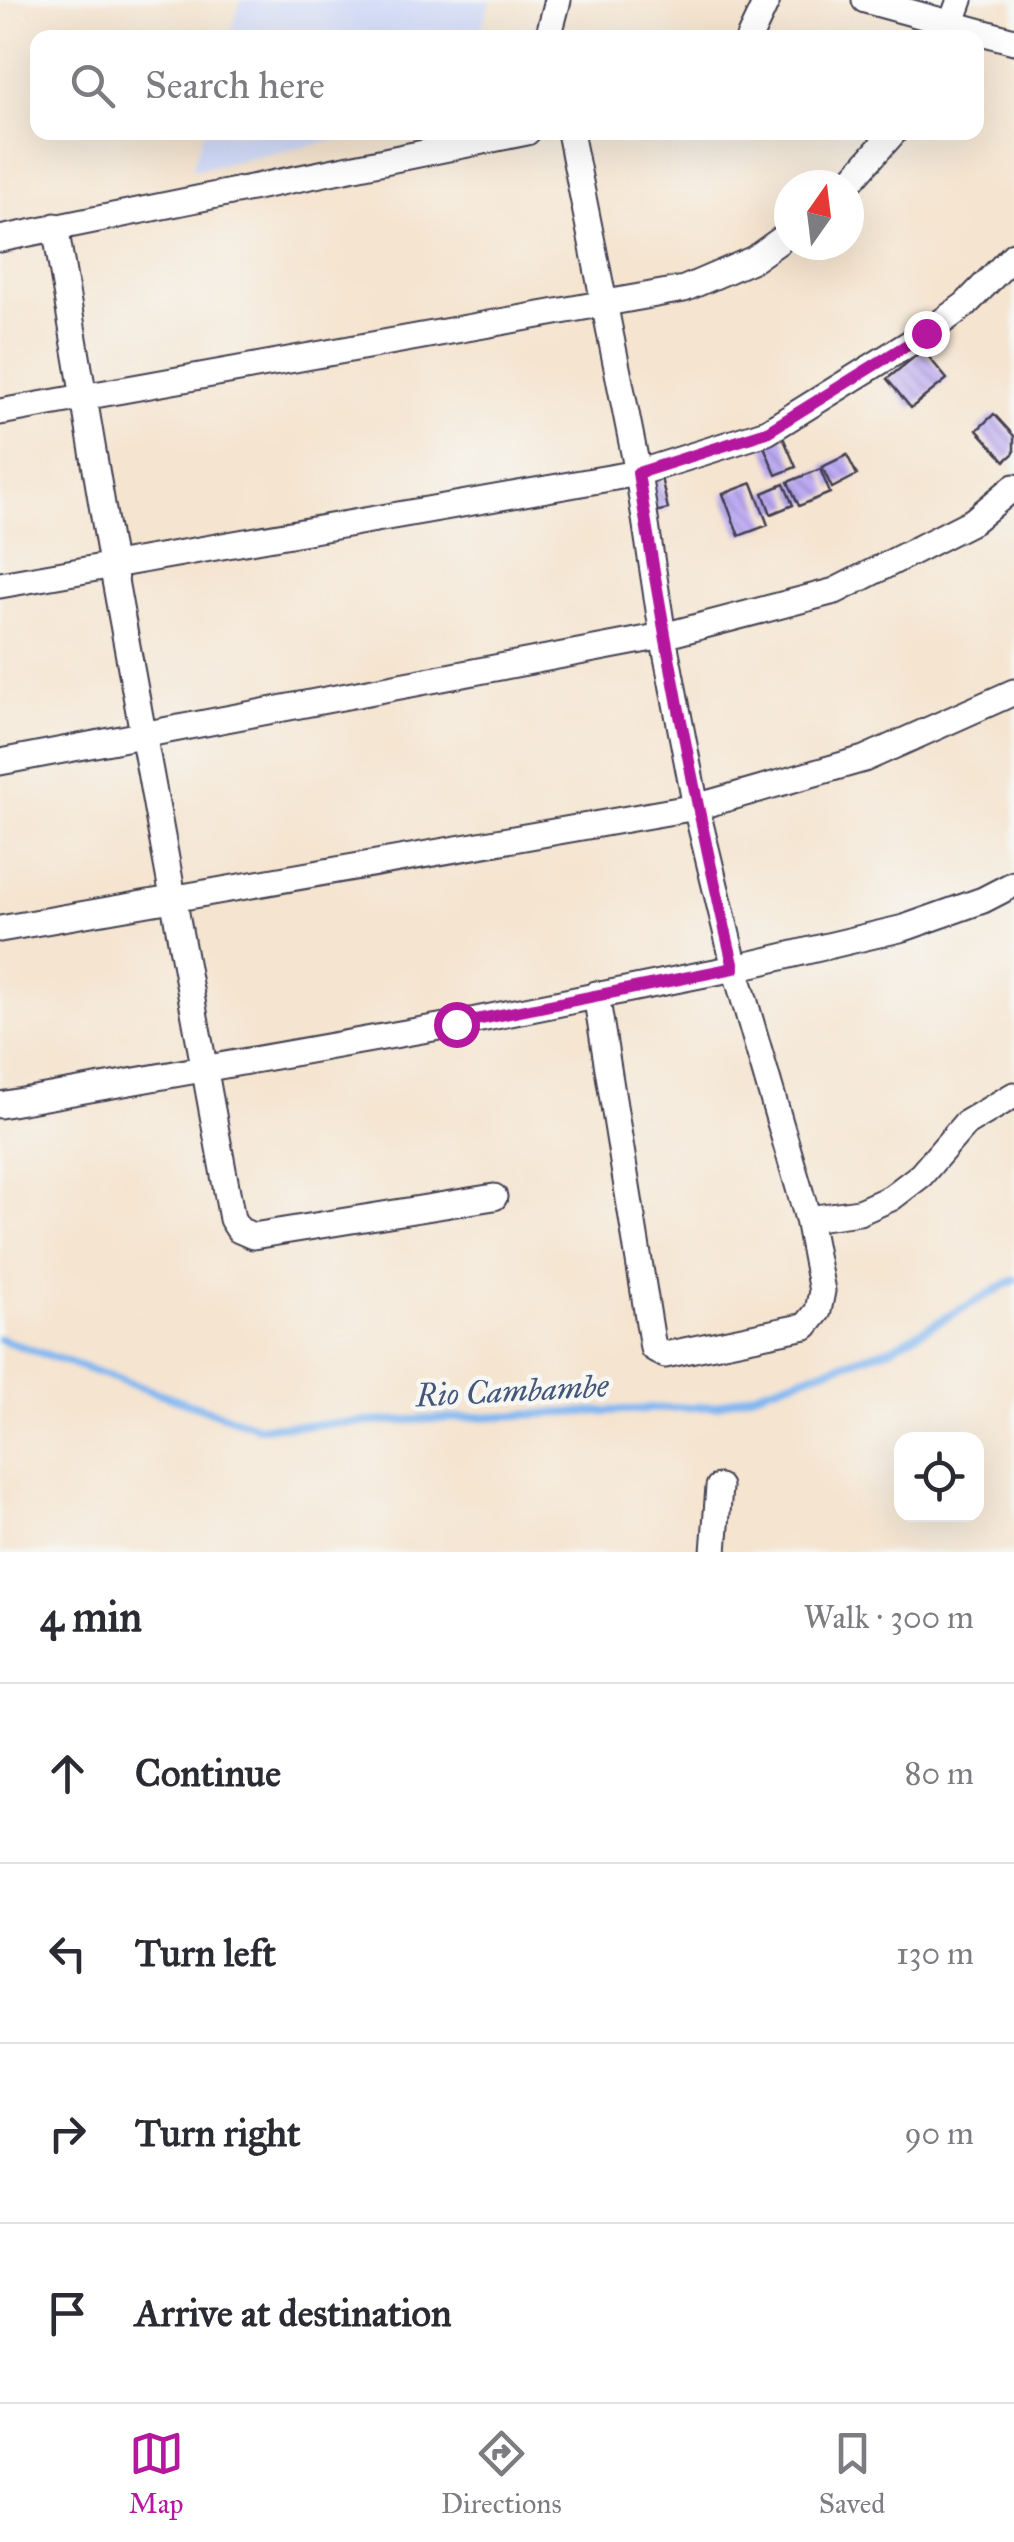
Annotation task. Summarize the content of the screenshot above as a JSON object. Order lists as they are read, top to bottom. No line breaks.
{"water":["Rio Cambambe"],"north":"top","page":{"search":"Search here","heading":["4 min","Walk · 300 m"],"list":[["Continue","80 m"],["Turn left","130 m"],["Turn right","90 m"],"Arrive at destination"],"nav":["Map","Directions","Saved"]}}
